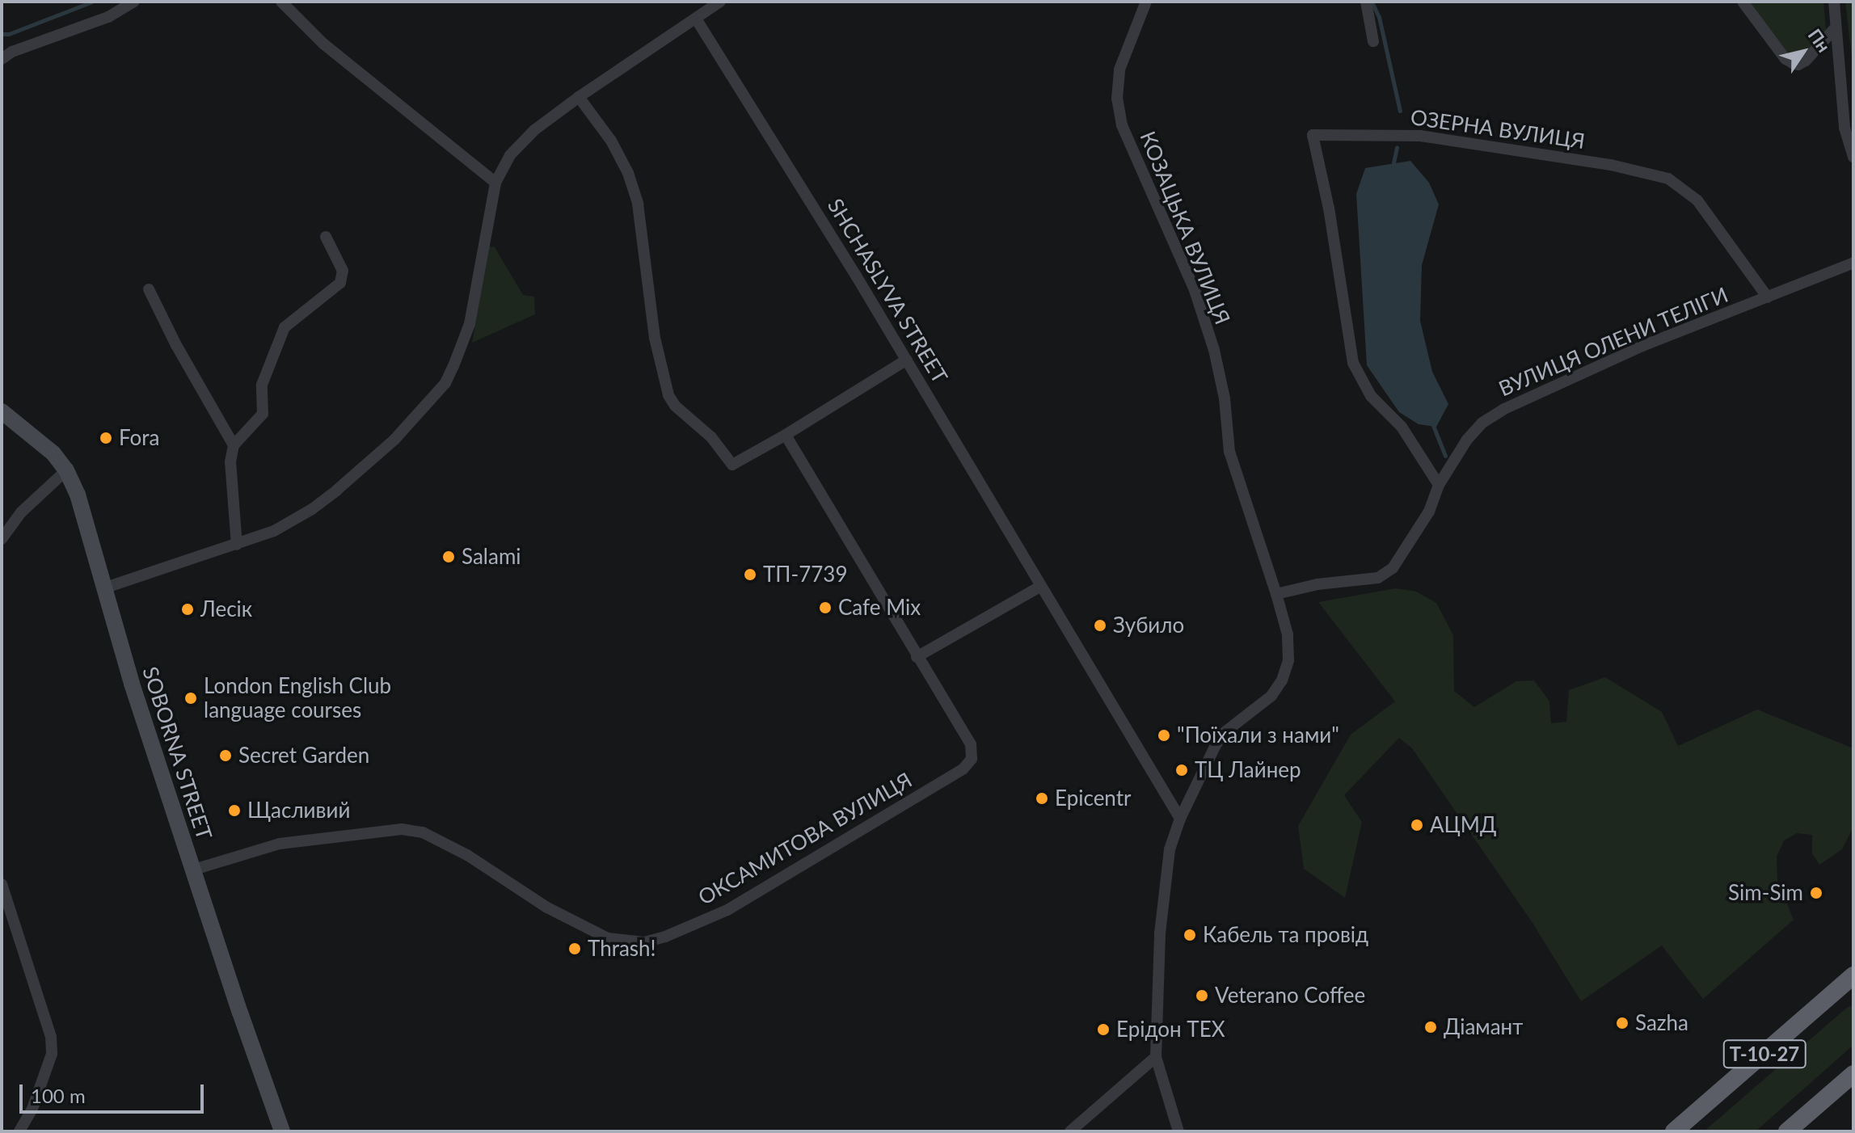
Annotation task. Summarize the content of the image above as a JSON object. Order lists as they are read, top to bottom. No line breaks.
{"streets":{"highway":["Т-10-27"],"main road":["SOBORNA STREET"],"street":["ОЗЕРНА ВУЛИЦЯ","КОЗАЦЬКА ВУЛИЦЯ","SHCHASLYVA STREET","ВУЛИЦЯ ОЛЕНИ ТЕЛІГИ","ОКСАМИТОВА ВУЛИЦЯ"]},"crossings":[["ОЗЕРНА ВУЛИЦЯ","ВУЛИЦЯ ОЛЕНИ ТЕЛІГИ"],["КОЗАЦЬКА ВУЛИЦЯ","SHCHASLYVA STREET"],["КОЗАЦЬКА ВУЛИЦЯ","ВУЛИЦЯ ОЛЕНИ ТЕЛІГИ"],["SOBORNA STREET","ОКСАМИТОВА ВУЛИЦЯ"]],"places":["Fora","Salami","ТП-7739","Cafe Mix","Лесік","Зубило","London English Club language courses","\"Поїхали з нами\"","Secret Garden","ТЦ Лайнер","Epicentr","Щасливий","АЦМД","Sim-Sim","Кабель та провід","Thrash!","Veterano Coffee","Sazha","Діамант","Ерідон ТЕХ"],"scale_bar":"100 m","north":"top right"}
